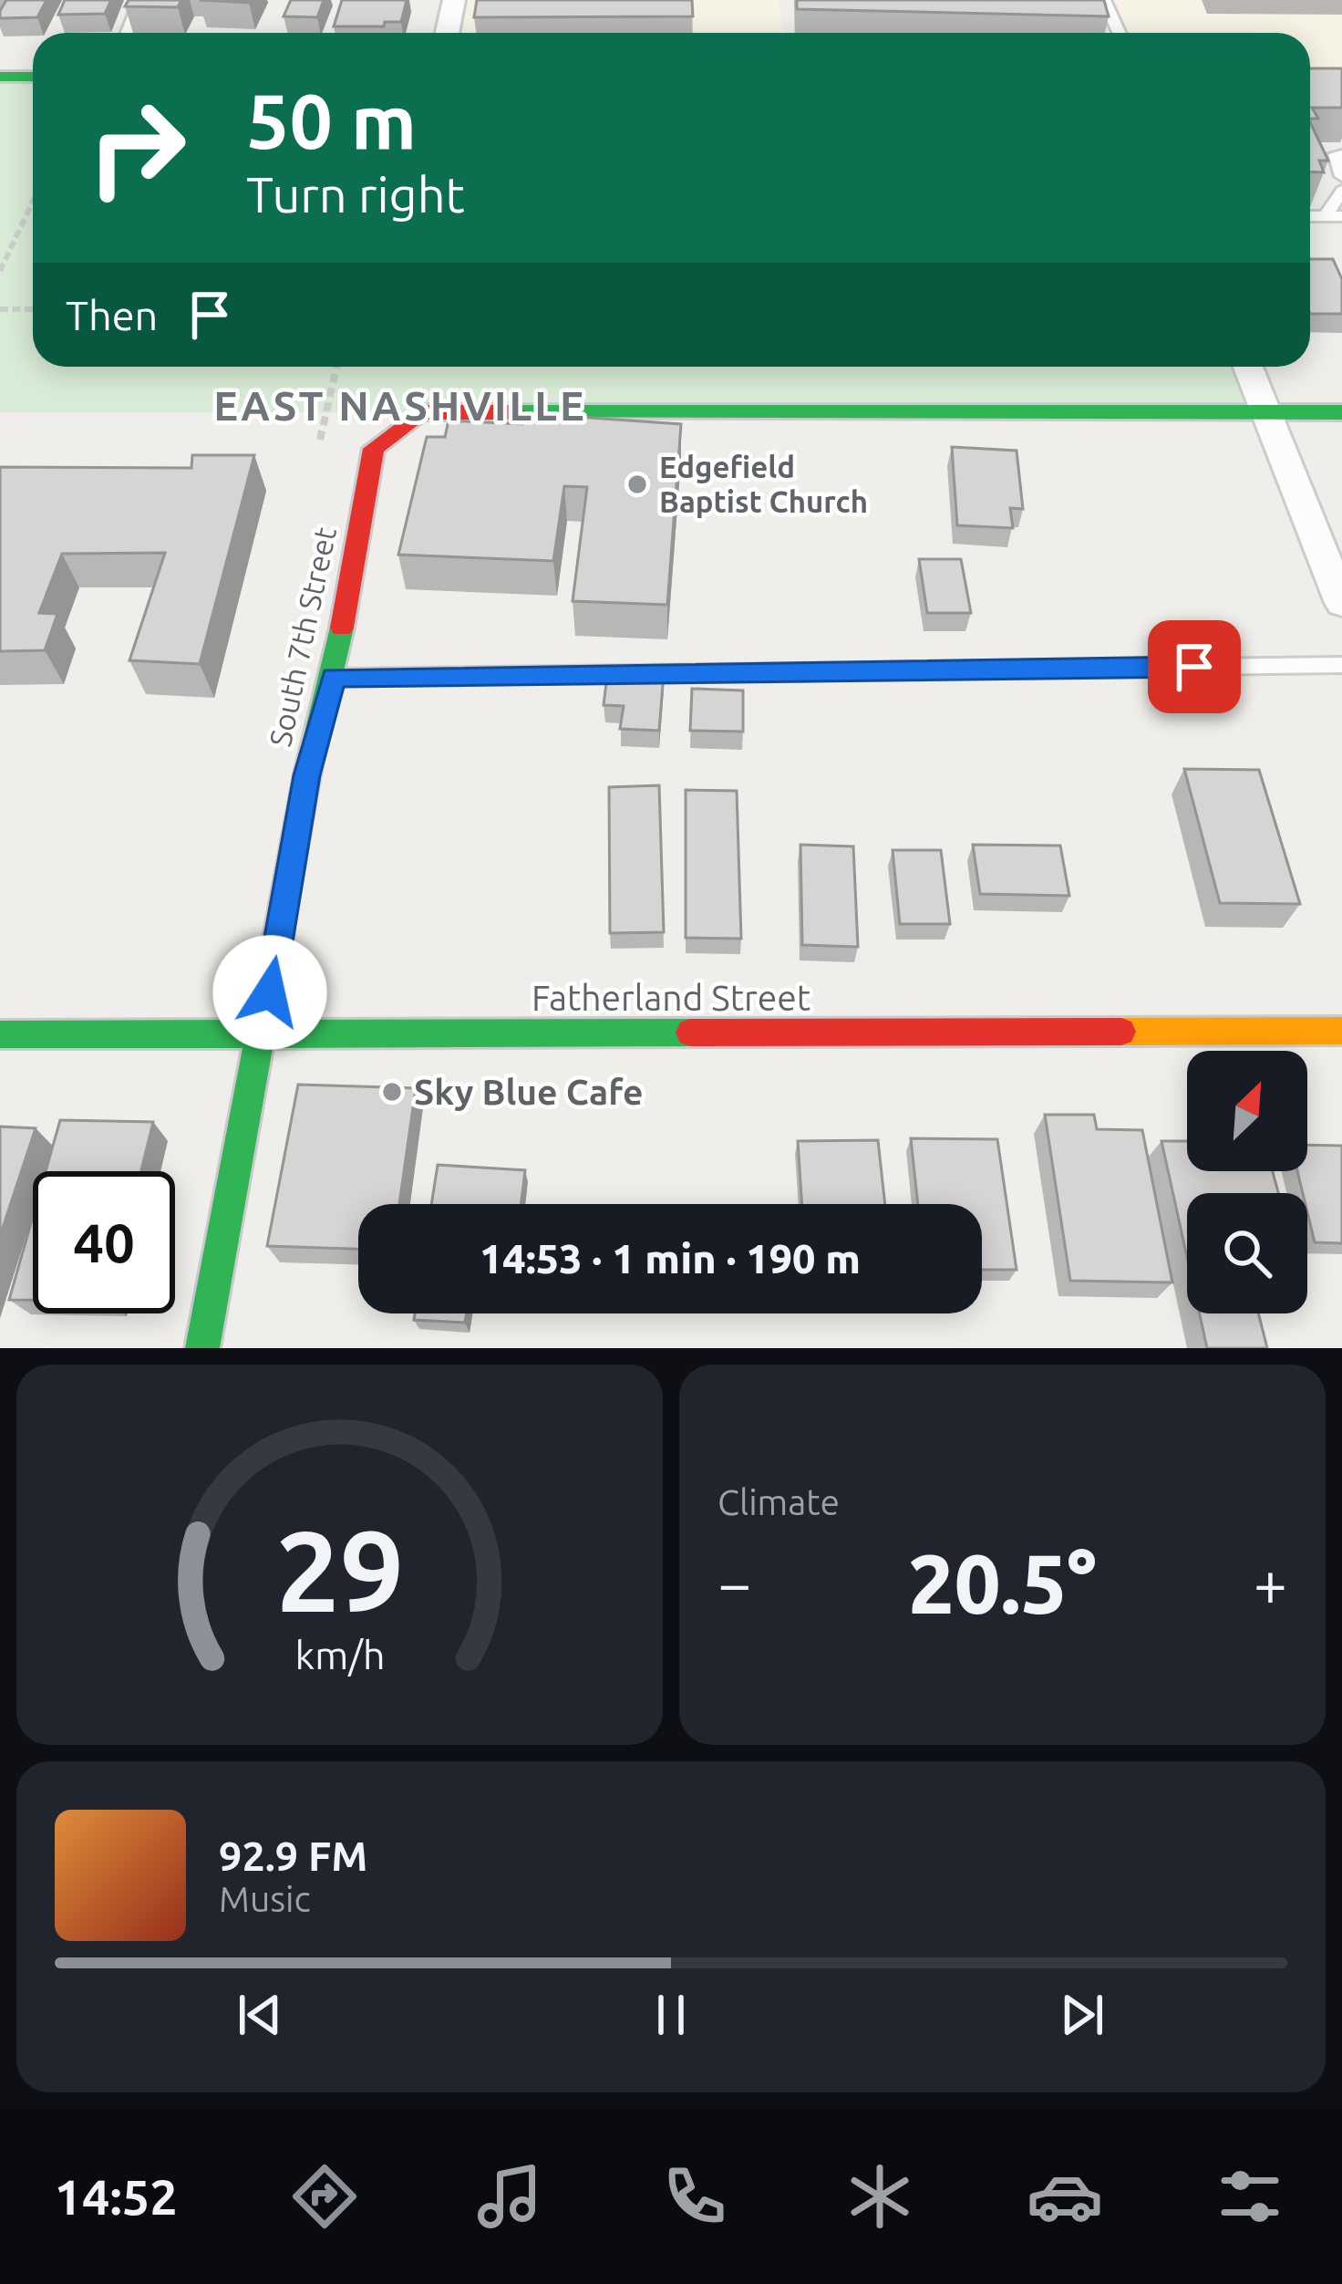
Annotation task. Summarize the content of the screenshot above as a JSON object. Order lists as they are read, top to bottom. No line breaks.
{"streets":{"street":["South 7th Street","Fatherland Street"]},"crossings":[["South 7th Street","Fatherland Street"]],"districts":["EAST NASHVILLE"],"places":["Edgefield Baptist Church","Sky Blue Cafe"],"north":"top right","page":{"turn":["50 m","Turn right"],"then":"Then","limit":"40","trip":"14:53 · 1 min · 190 m","tile":"Climate","heat":["−","20.5°","+"],"song":["92.9 FM","Music"],"tabs":"14:52","gauge":["29","km/h"]}}
